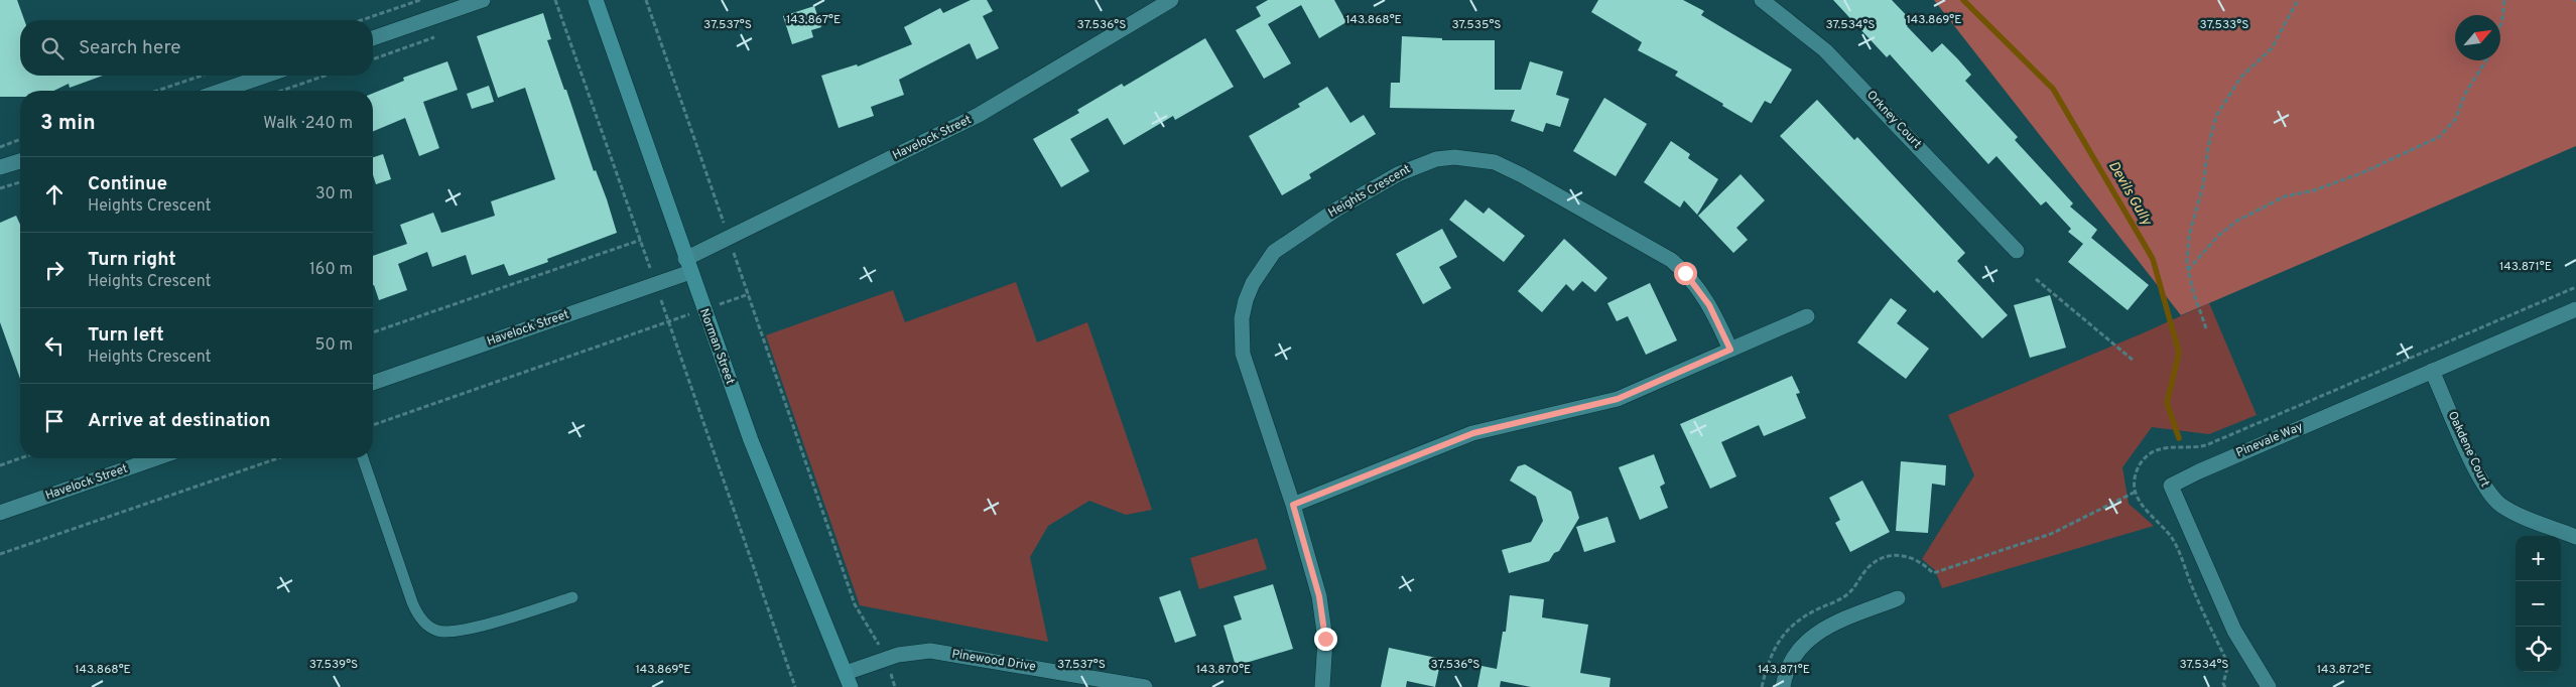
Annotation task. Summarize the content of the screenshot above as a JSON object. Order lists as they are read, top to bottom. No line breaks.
{"streets":{"street":["Orkney Court","Havelock Street","Heights Crescent","Norman Street","Pinevale Way","Oakdene Court","Pinewood Drive"]},"crossings":[["Havelock Street","Norman Street"],["Norman Street","Pinewood Drive"],["Pinevale Way","Oakdene Court"]],"water":["Devils Gully"],"north":"top right","page":{"search":"Search here","heading":["3 min","Walk · 240 m"],"list":[["Continue","Heights Crescent","30 m"],["Turn right","Heights Crescent","160 m"],["Turn left","Heights Crescent","50 m"],"Arrive at destination"],"map_buttons":["+","−"]},"coordinates":["143.867°E","143.868°E","143.869°E","37.537°S","37.536°S","37.535°S","37.534°S","37.533°S","143.871°E","37.539°S","143.870°E","143.872°E"]}
